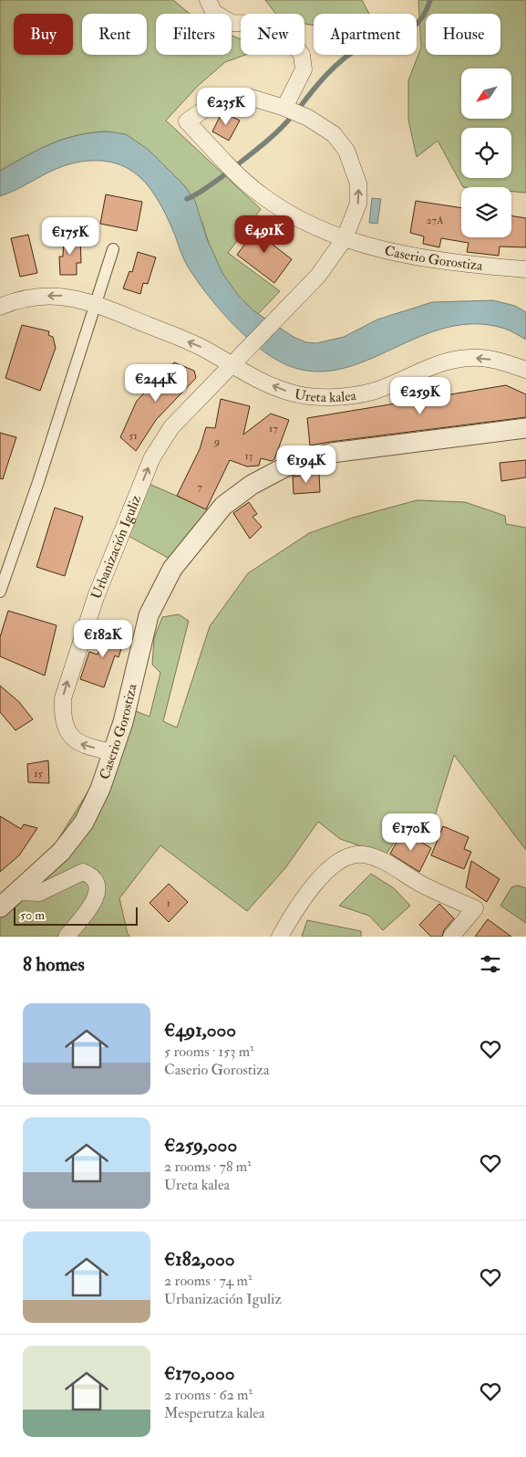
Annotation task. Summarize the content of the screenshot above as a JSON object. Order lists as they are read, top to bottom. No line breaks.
{"streets":{"street":["Caserio Gorostiza","Ureta kalea","Urbanización Iguliz"]},"crossings":[["Caserio Gorostiza","Urbanización Iguliz"],["Ureta kalea","Urbanización Iguliz"]],"one_way":["Ureta kalea"],"house_numbers":["27A","17","51","9","13","7","15","1"],"scale_bar":"50 m","north":"bottom left","page":{"chip":["Buy","Rent","Filters","New","Apartment","House"],"price":["€235K","€491K","€175K","€244K","€259K","€194K","€182K","€170K"],"scale":"50 m","heading":"8 homes","list":[{"name":"€491,000","note":"5 rooms · 153 m² · Caserio Gorostiza"},{"name":"€259,000","note":"2 rooms · 78 m² · Ureta kalea"},{"name":"€182,000","note":"2 rooms · 74 m² · Urbanización Iguliz"},{"name":"€170,000","note":"2 rooms · 62 m² · Mesperutza kalea"}]}}
